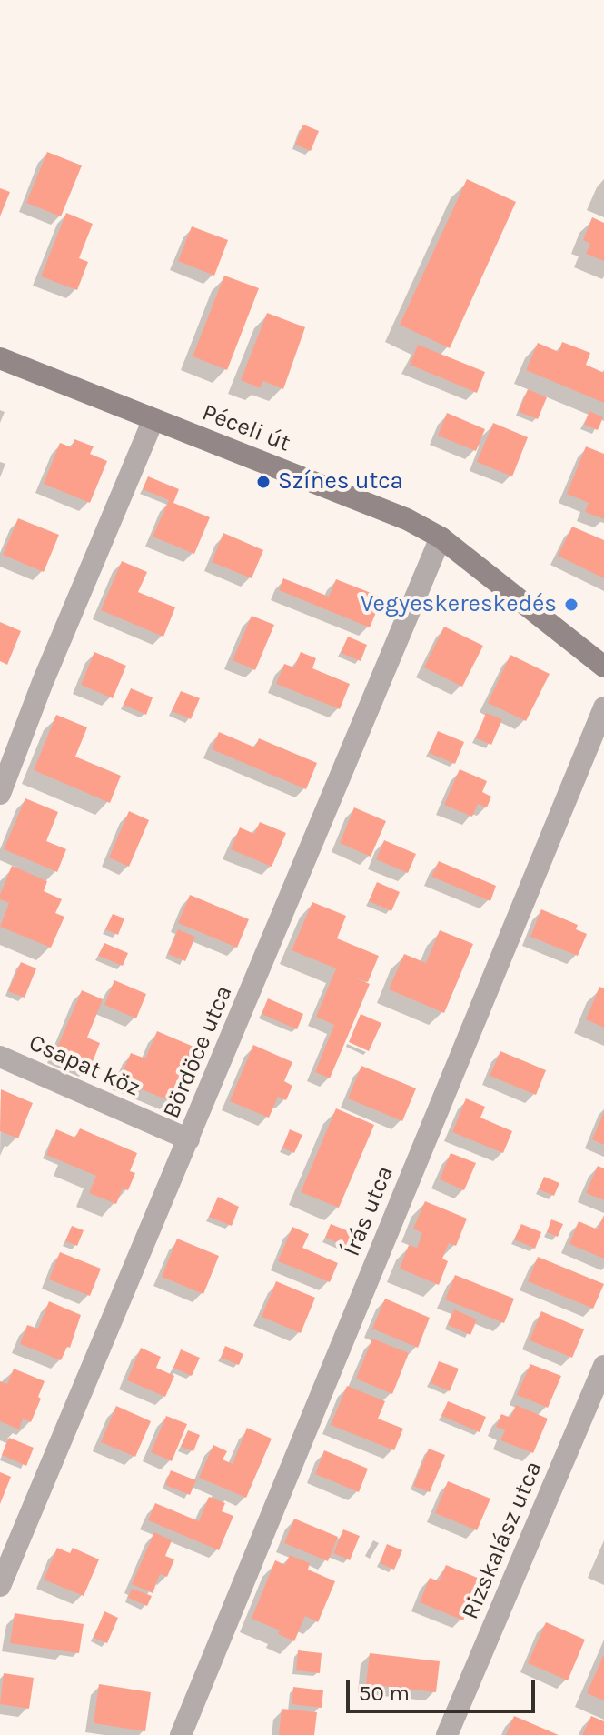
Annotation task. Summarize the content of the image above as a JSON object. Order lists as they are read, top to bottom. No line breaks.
{"streets":{"main road":["Péceli út"],"street":["Bördöce utca","Csapat köz","Írás utca","Rizskalász utca"]},"crossings":[["Péceli út","Bördöce utca"],["Bördöce utca","Csapat köz"]],"places":["Színes utca","Vegyeskereskedés"],"scale_bar":"50 m"}
